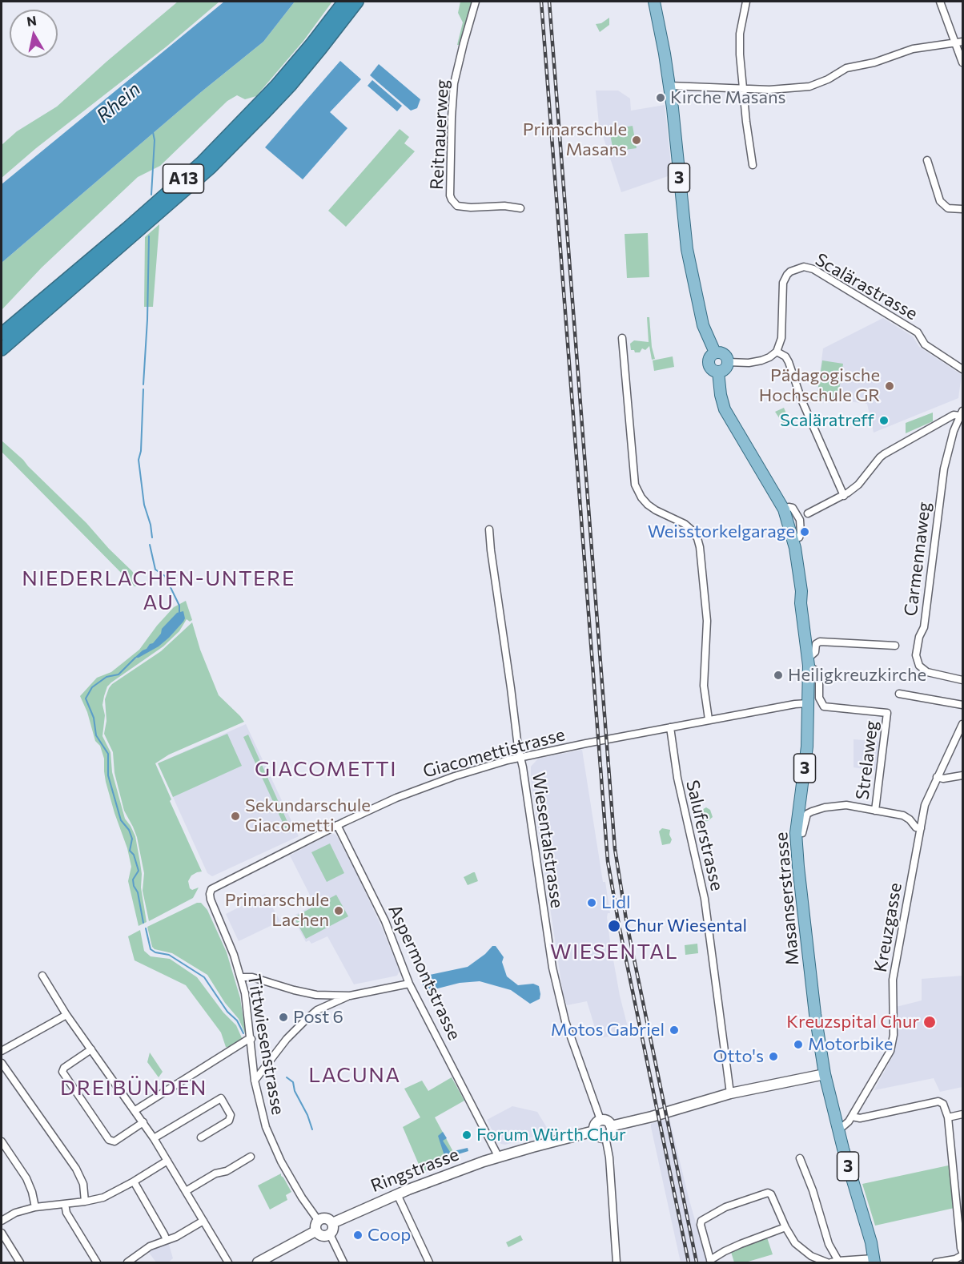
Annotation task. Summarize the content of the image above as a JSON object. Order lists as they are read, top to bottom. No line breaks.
{"streets":{"highway":["A13"],"main road":["3","Masanserstrasse","Ringstrasse"],"street":["Reitnauerweg","Scalärastrasse","Carmennaweg","Giacomettistrasse","Strelaweg","Saluferstrasse","Wiesentalstrasse","Kreuzgasse","Aspermontstrasse","Tittwiesenstrasse"]},"crossings":[["3","Masanserstrasse"],["Giacomettistrasse","Saluferstrasse"],["Giacomettistrasse","Wiesentalstrasse"],["Giacomettistrasse","Masanserstrasse"],["Giacomettistrasse","Aspermontstrasse"],["Giacomettistrasse","Tittwiesenstrasse"],["Strelaweg","Masanserstrasse"],["Wiesentalstrasse","Ringstrasse"],["Masanserstrasse","Kreuzgasse"],["Aspermontstrasse","Ringstrasse"],["Tittwiesenstrasse","Ringstrasse"]],"districts":["NIEDERLACHEN-UNTERE AU","GIACOMETTI","WIESENTAL","LACUNA","DREIBÜNDEN"],"water":["Rhein"],"places":["Kirche Masans","Primarschule Masans","Pädagogische Hochschule GR","Scaläratreff","Weisstorkelgarage","Heiligkreuzkirche","Sekundarschule Giacometti","Lidl","Primarschule Lachen","Chur Wiesental","Post 6","Kreuzspital Chur","Motos Gabriel","Motorbike","Otto's","Forum Würth Chur","Coop"],"north":"top"}
